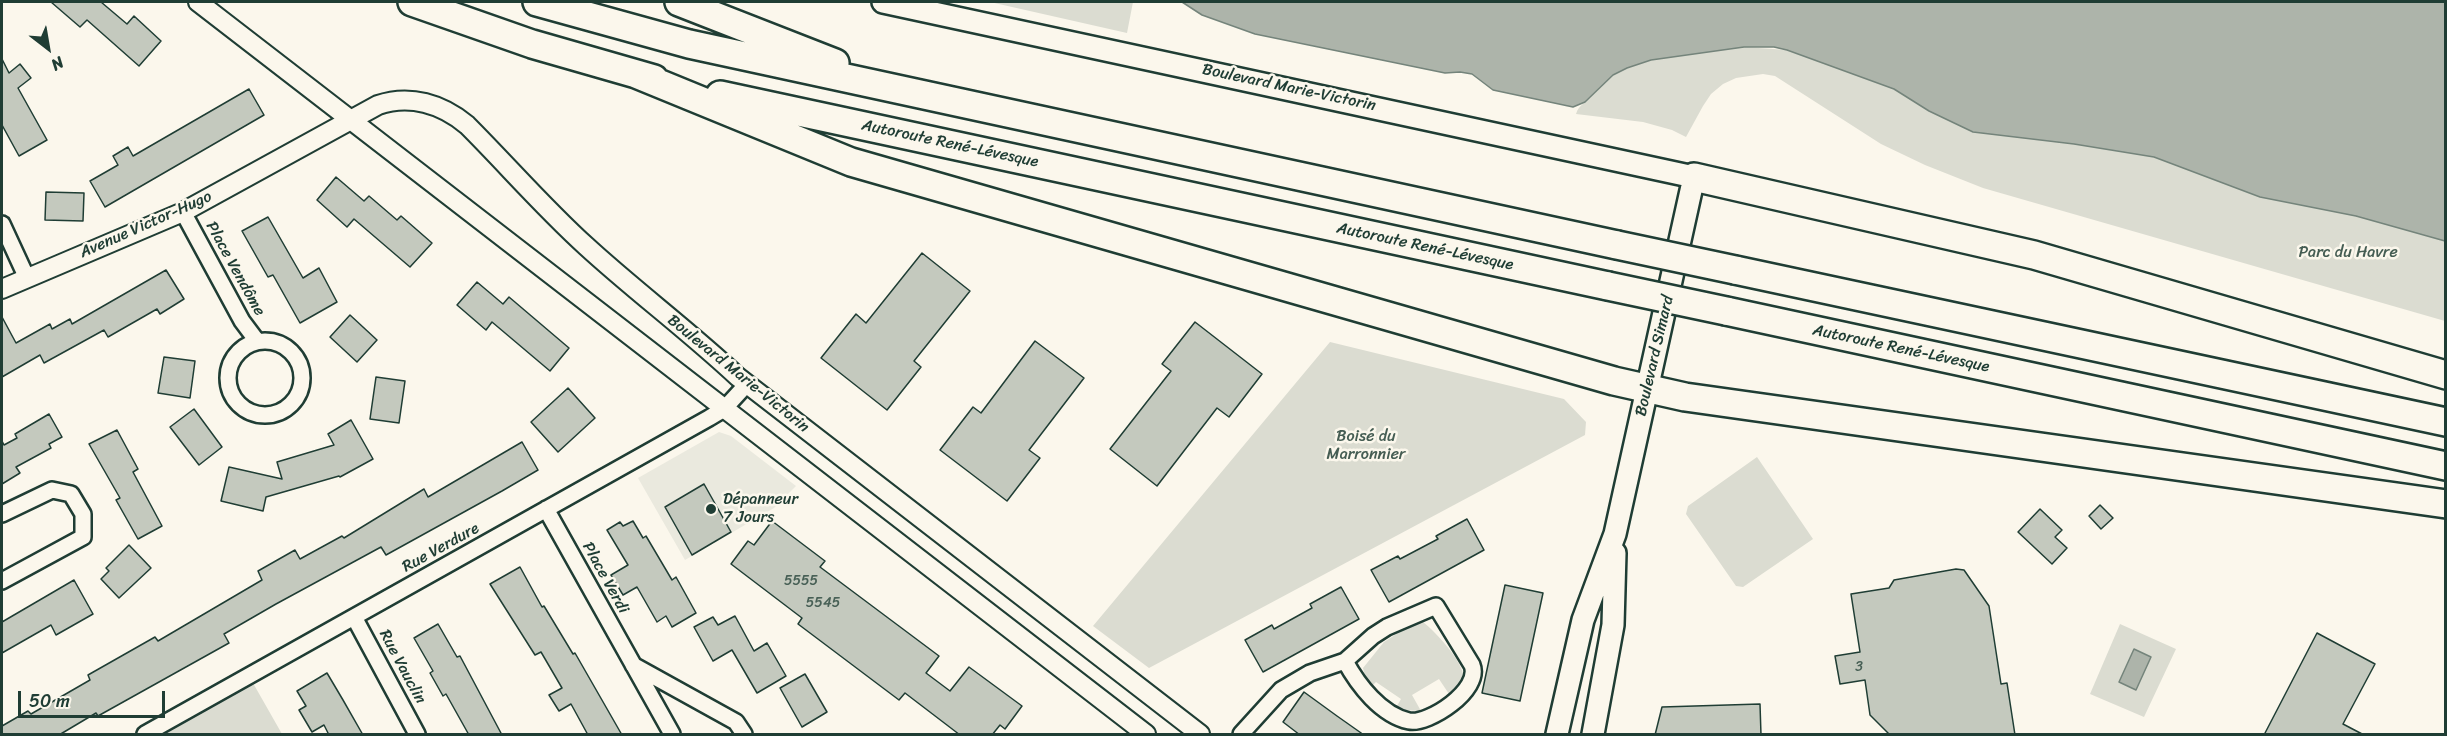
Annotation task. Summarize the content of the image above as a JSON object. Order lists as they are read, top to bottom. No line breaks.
{"streets":{"highway":["Autoroute René-Lévesque"],"main road":["Boulevard Marie-Victorin","Boulevard Simard"],"street":["Avenue Victor-Hugo","Place Vendôme","Rue Verdure","Place Verdi","Rue Vauclin"]},"crossings":[["Boulevard Marie-Victorin","Avenue Victor-Hugo"],["Boulevard Marie-Victorin","Boulevard Simard"],["Boulevard Marie-Victorin","Rue Verdure"],["Avenue Victor-Hugo","Place Vendôme"],["Rue Verdure","Place Verdi"],["Rue Verdure","Rue Vauclin"]],"parks":["Parc du Havre","Boisé du Marronnier"],"places":["Dépanneur 7 Jours"],"house_numbers":["5555","5545","3"],"scale_bar":"50 m","north":"bottom right"}
